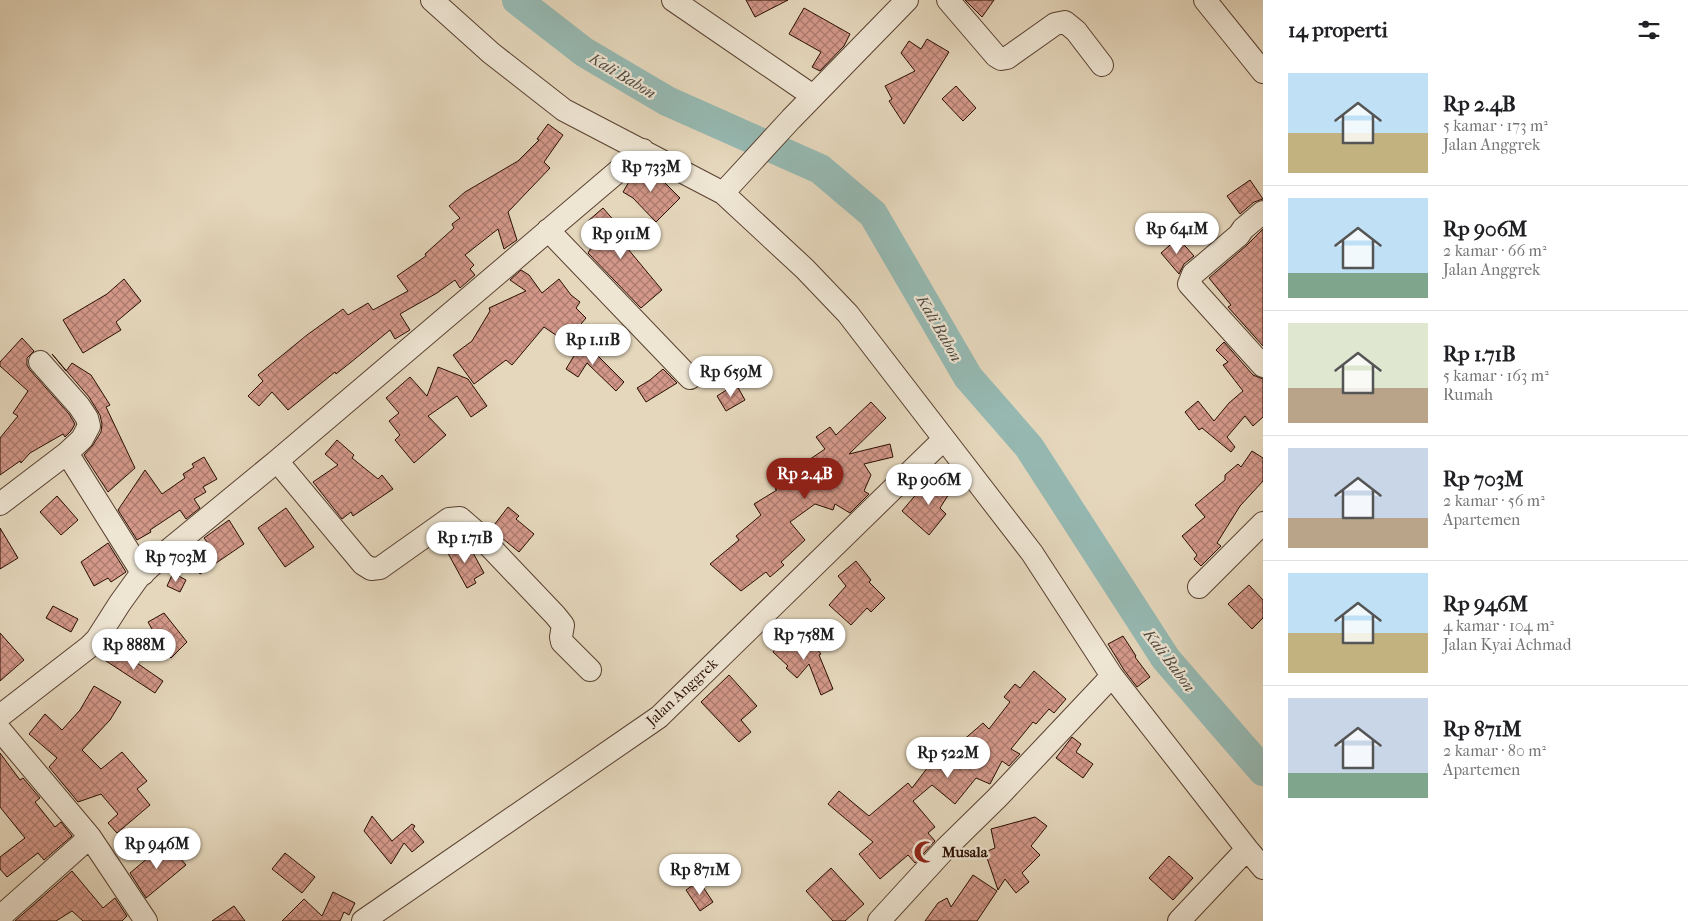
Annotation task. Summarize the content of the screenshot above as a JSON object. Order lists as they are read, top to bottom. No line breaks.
{"streets":{"street":["Jalan Anggrek"]},"water":["Kali Babon"],"places":{"mosque":["Musala"]},"page":{"heading":"14 properti","list":[{"name":"Rp 2.4B","note":"5 kamar · 173 m² · Jalan Anggrek"},{"name":"Rp 906M","note":"2 kamar · 66 m² · Jalan Anggrek"},{"name":"Rp 1.71B","note":"5 kamar · 163 m² · Rumah"},{"name":"Rp 703M","note":"2 kamar · 56 m² · Apartemen"},{"name":"Rp 946M","note":"4 kamar · 104 m² · Jalan Kyai Achmad"},{"name":"Rp 871M","note":"2 kamar · 80 m² · Apartemen"}],"price":["Rp 733M","Rp 641M","Rp 911M","Rp 1.11B","Rp 659M","Rp 2.4B","Rp 906M","Rp 1.71B","Rp 703M","Rp 758M","Rp 888M","Rp 522M","Rp 946M","Rp 871M"]}}
